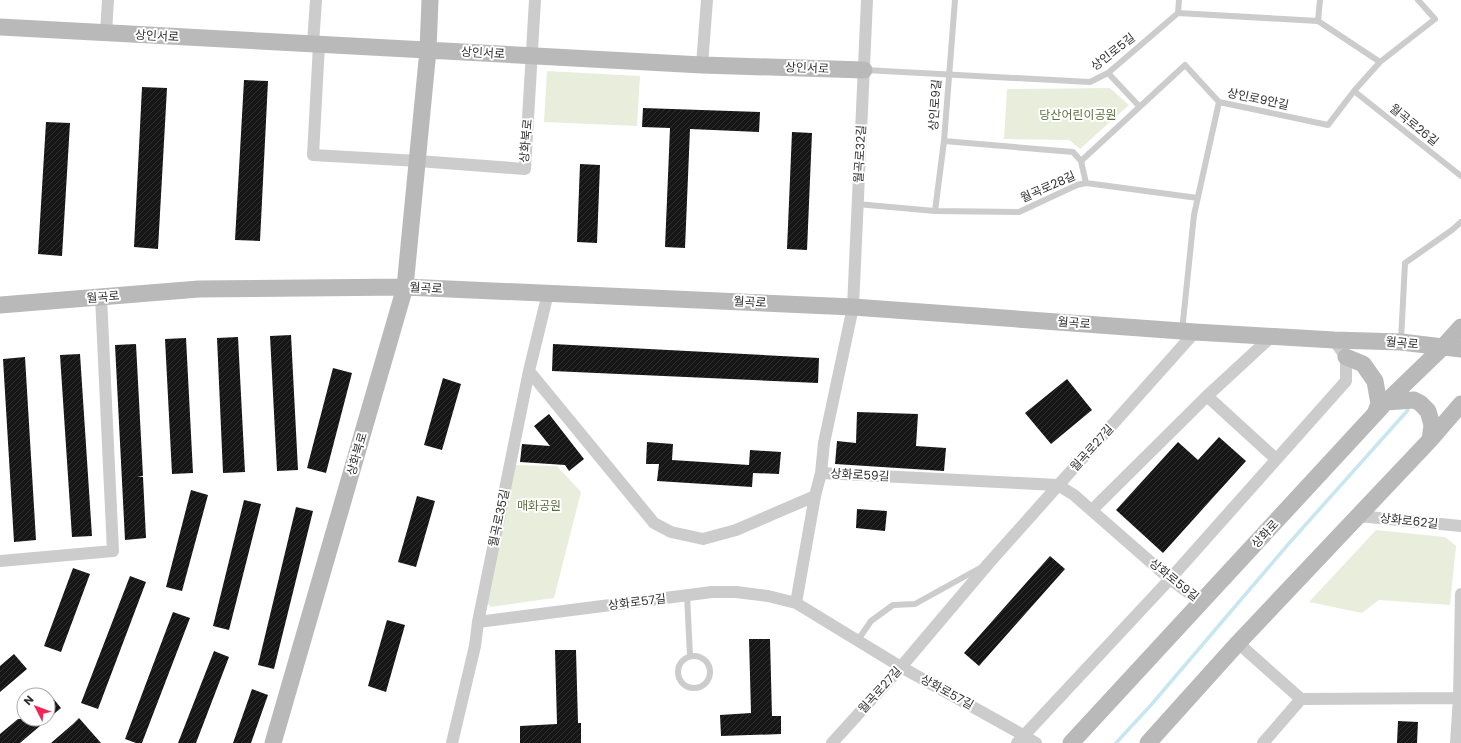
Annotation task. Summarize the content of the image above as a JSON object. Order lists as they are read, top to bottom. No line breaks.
{"streets":{"main road":["상인서로","상화북로","월곡로","상화로"],"street":["월곡로32길","월곡로27길","상화로59길","월곡로35길","상화로62길","상화로57길"],"lane":["상인로5길","상인로9안길","상인로9길","월곡로26길","월곡로28길"]},"crossings":[["상인서로","상인로5길"],["상인서로","상화북로"],["상인서로","월곡로32길"],["상인로5길","상인로9길"],["상인로5길","월곡로32길"],["상인로9안길","월곡로26길"],["상인로9길","월곡로28길"],["상화북로","월곡로"],["월곡로32길","월곡로28길"],["월곡로32길","월곡로"],["월곡로","월곡로27길"],["월곡로","월곡로35길"],["월곡로","상화로"],["월곡로27길","상화로59길"],["월곡로27길","상화로57길"],["상화로59길","상화로"],["월곡로35길","상화로57길"]],"parks":["당산어린이공원","매화공원"],"north":"top left"}
